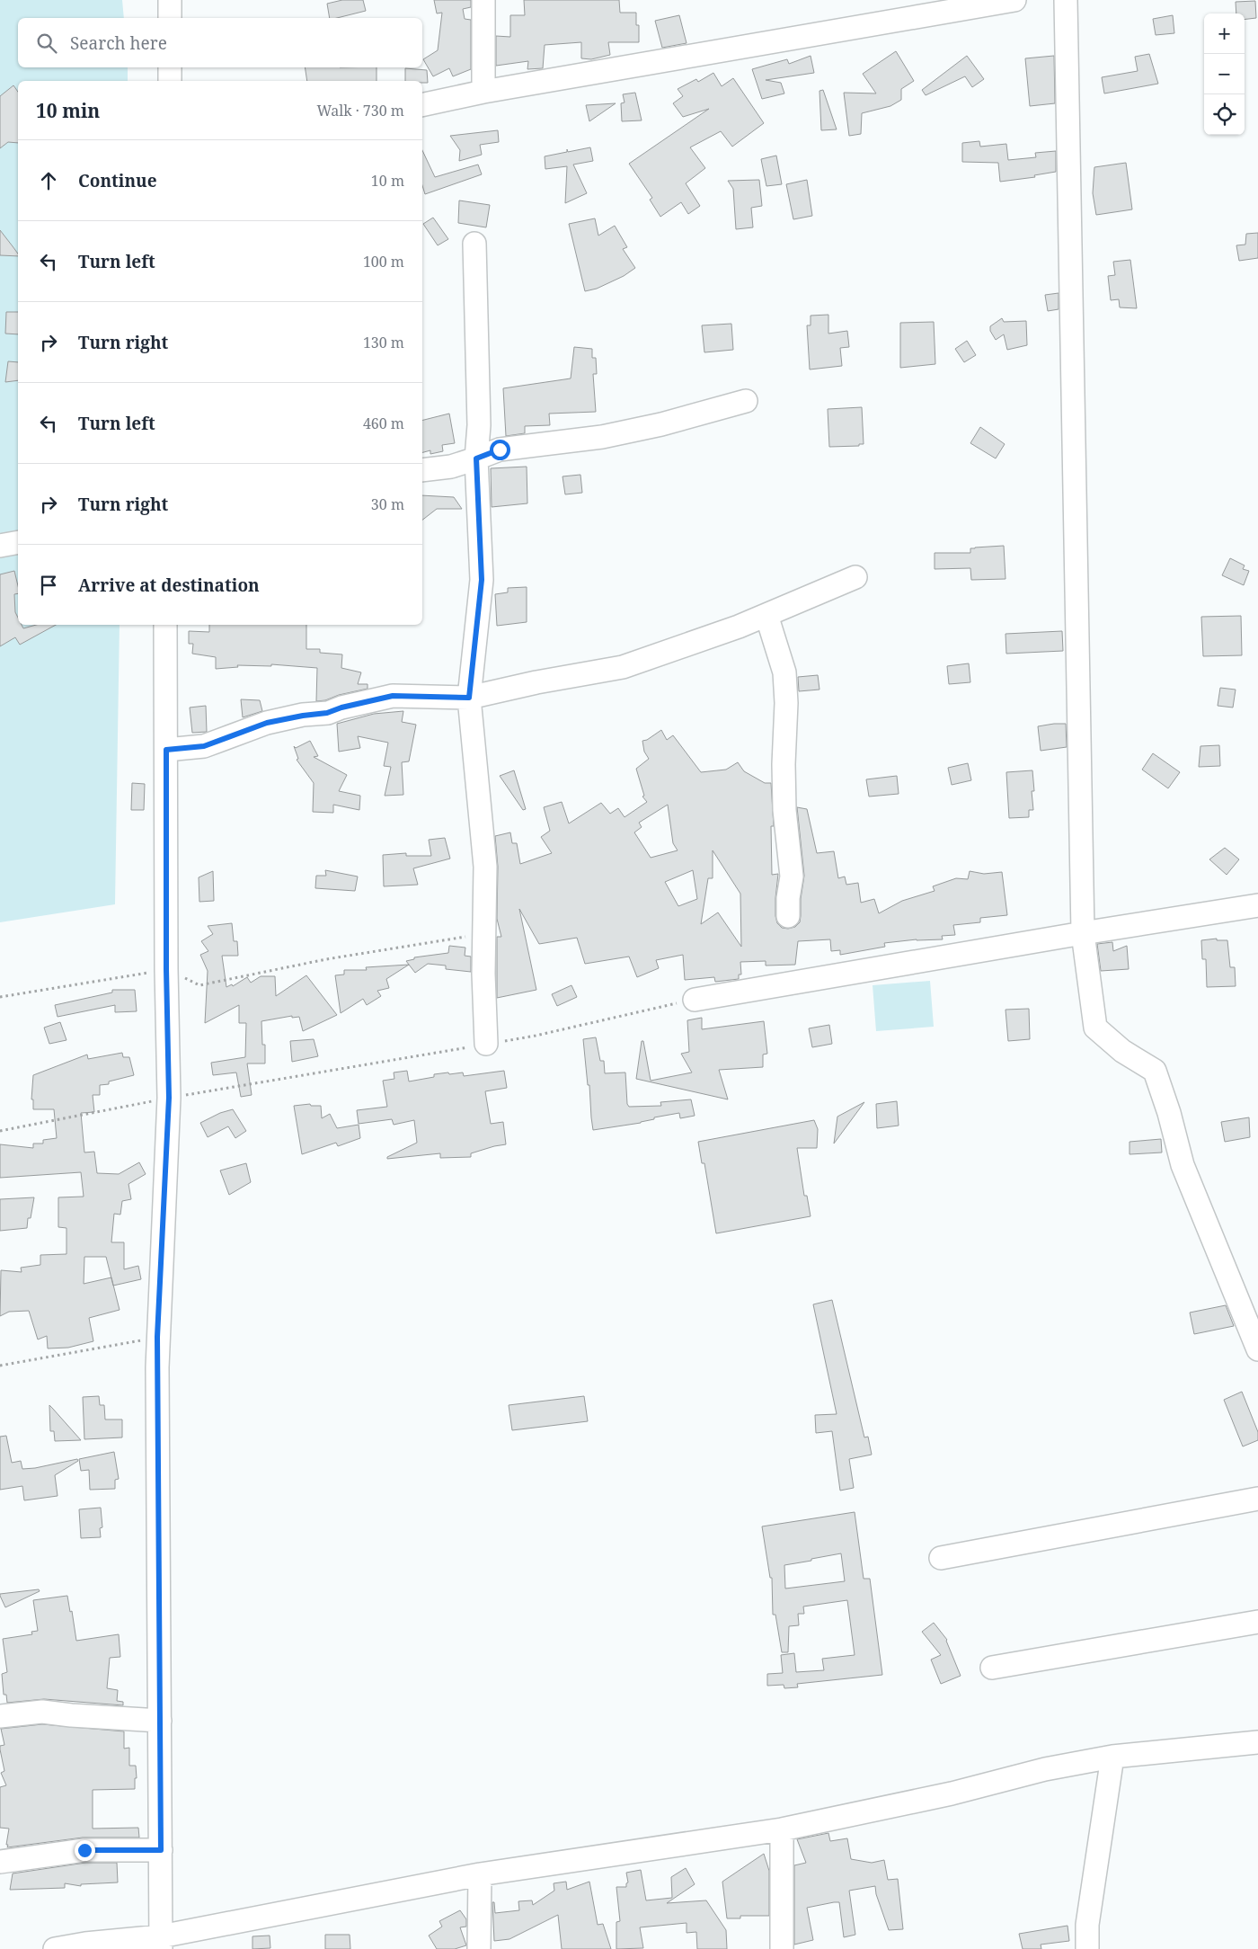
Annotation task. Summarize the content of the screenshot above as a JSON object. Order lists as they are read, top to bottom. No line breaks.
{"page":{"map_buttons":["+","−"],"search":"Search here","heading":["10 min","Walk · 730 m"],"list":[["Continue","10 m"],["Turn left","100 m"],["Turn right","130 m"],["Turn left","460 m"],["Turn right","30 m"],"Arrive at destination"]}}
